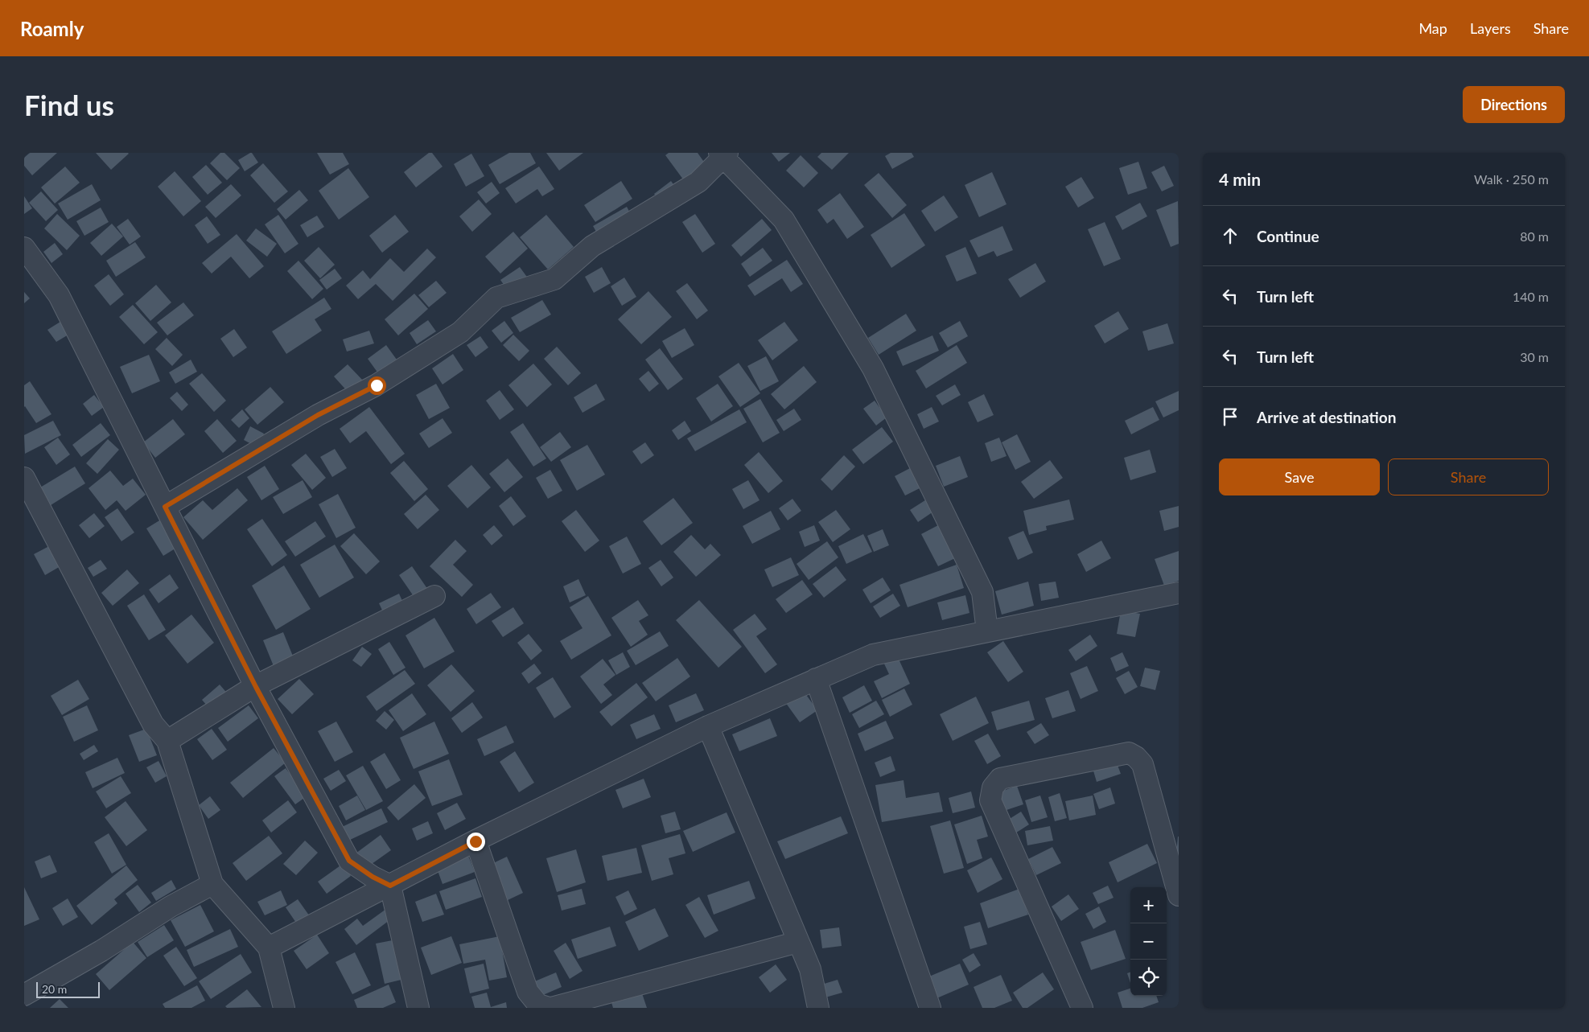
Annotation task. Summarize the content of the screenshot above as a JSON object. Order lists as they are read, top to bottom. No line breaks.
{"scale_bar":"20 m","page":{"header":"Roamly","nav":["Map","Layers","Share"],"buttons":["Directions",["Save","Share"]],"title":"Find us","heading":["4 min","Walk · 250 m"],"list":[["Continue","80 m"],["Turn left","140 m"],["Turn left","30 m"],"Arrive at destination"],"map_buttons":["+","−"],"scale":"20 m"}}
